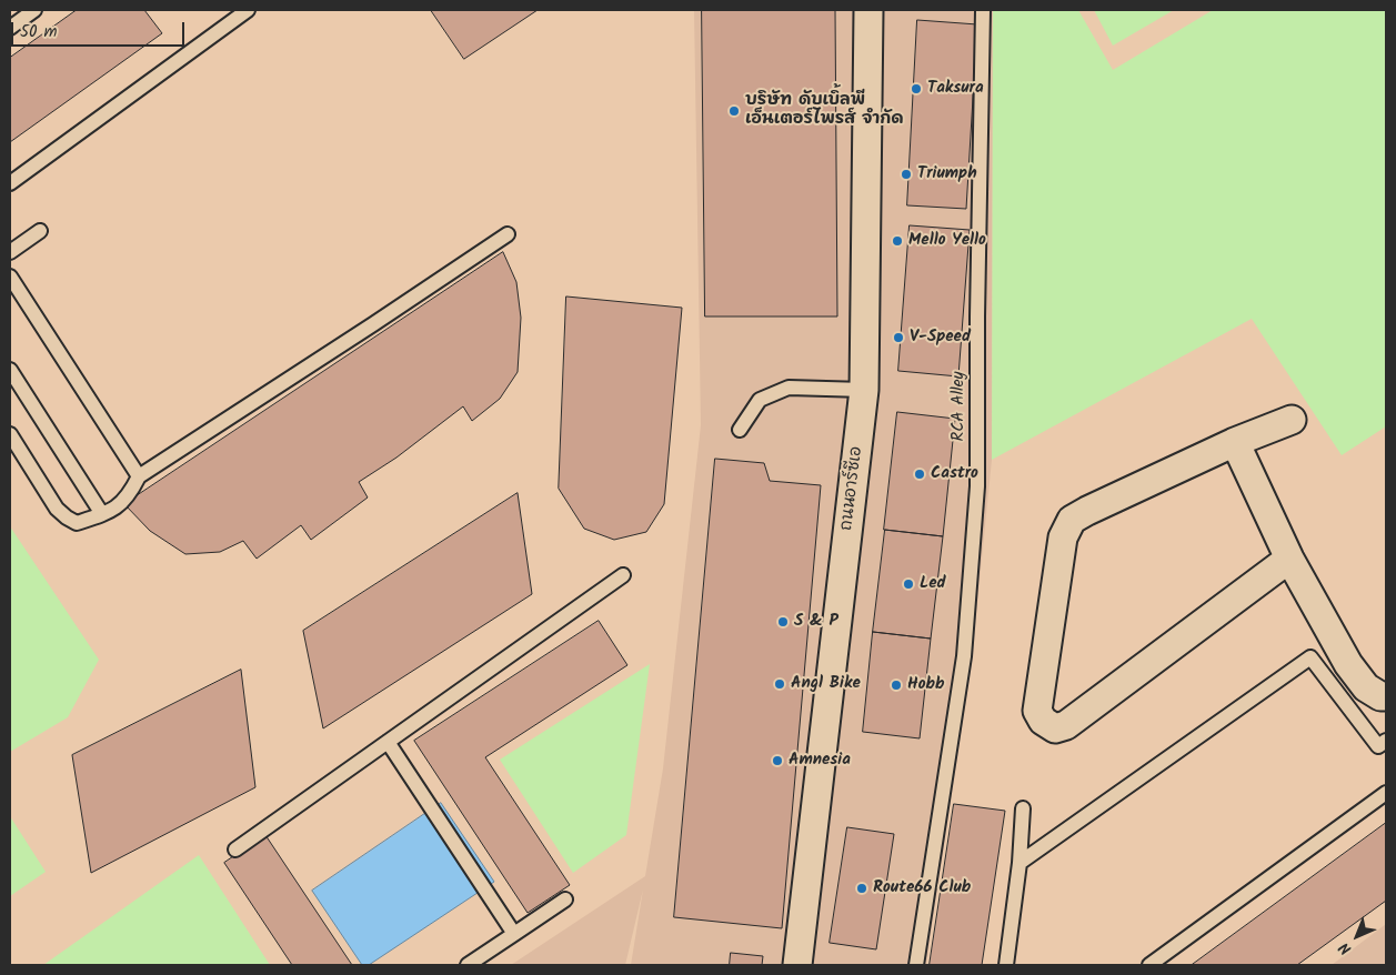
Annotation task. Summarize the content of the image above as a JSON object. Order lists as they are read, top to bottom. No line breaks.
{"streets":{"street":["ถนนอาร์ซีเอ"],"lane":["RCA Alley"]},"places":["Taksura","บริษัท ดับเบิ้ลพี เอ็นเตอร์ไพรส์ จำกัด","Triumph","Mello Yello","V-Speed","Castro","Led","S & P","Angl Bike","Hobb","Amnesia","Route66 Club"],"scale_bar":"50 m","north":"bottom left"}
